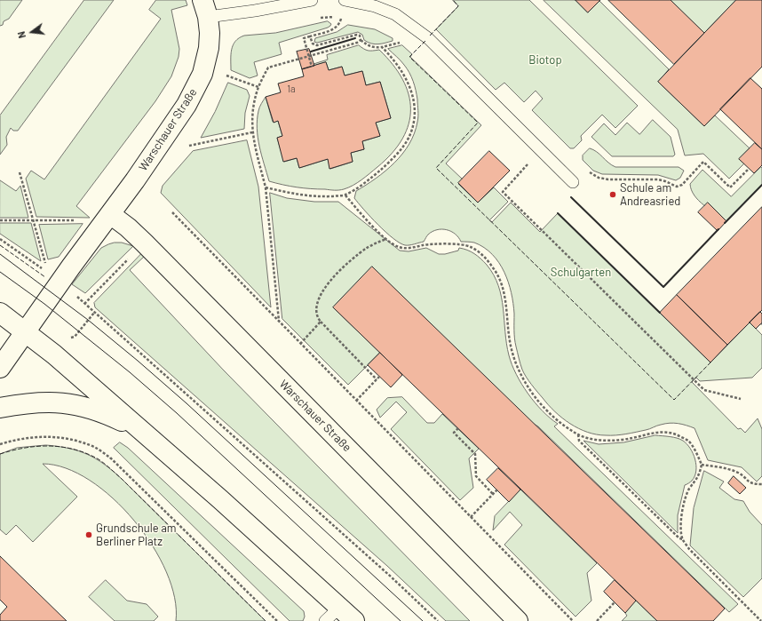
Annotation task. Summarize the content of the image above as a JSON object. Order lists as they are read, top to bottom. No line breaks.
{"streets":{"street":["Warschauer Straße"]},"parks":["Biotop","Schulgarten"],"places":["Schule am Andreasried","Grundschule am Berliner Platz"],"house_numbers":["1a"],"north":"left"}
